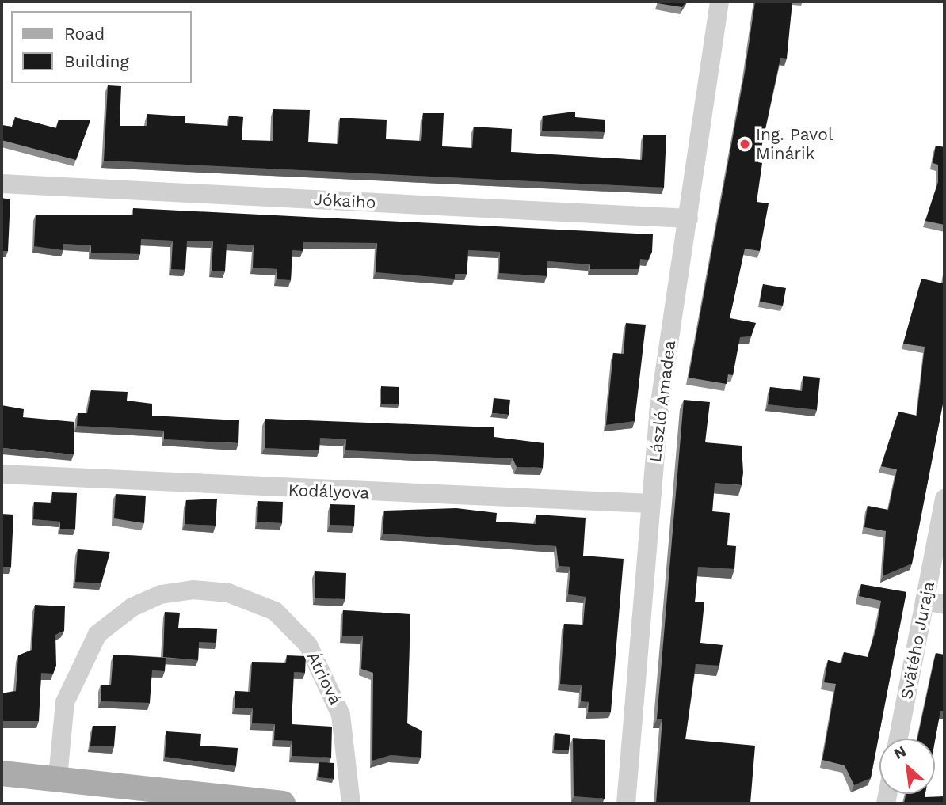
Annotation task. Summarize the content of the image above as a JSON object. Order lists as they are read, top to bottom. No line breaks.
{"streets":{"street":["Jókaiho","László Amadea","Kodályova","Svätého Juraja","Átriová"]},"crossings":[["Jókaiho","László Amadea"],["László Amadea","Kodályova"]],"places":["Ing. Pavol Minárik"],"legend":["Road","Building"],"north":"top left"}
